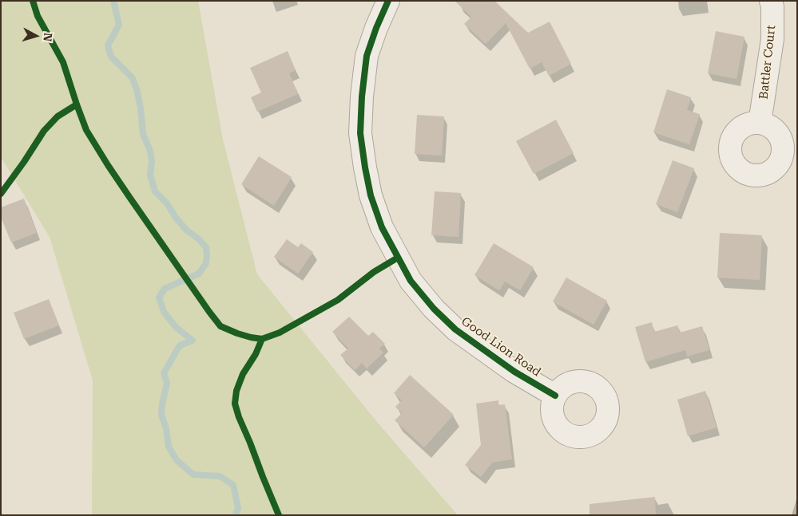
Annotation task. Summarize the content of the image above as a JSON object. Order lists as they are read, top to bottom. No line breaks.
{"streets":{"street":["Battler Court","Good Lion Road"]},"north":"right"}
